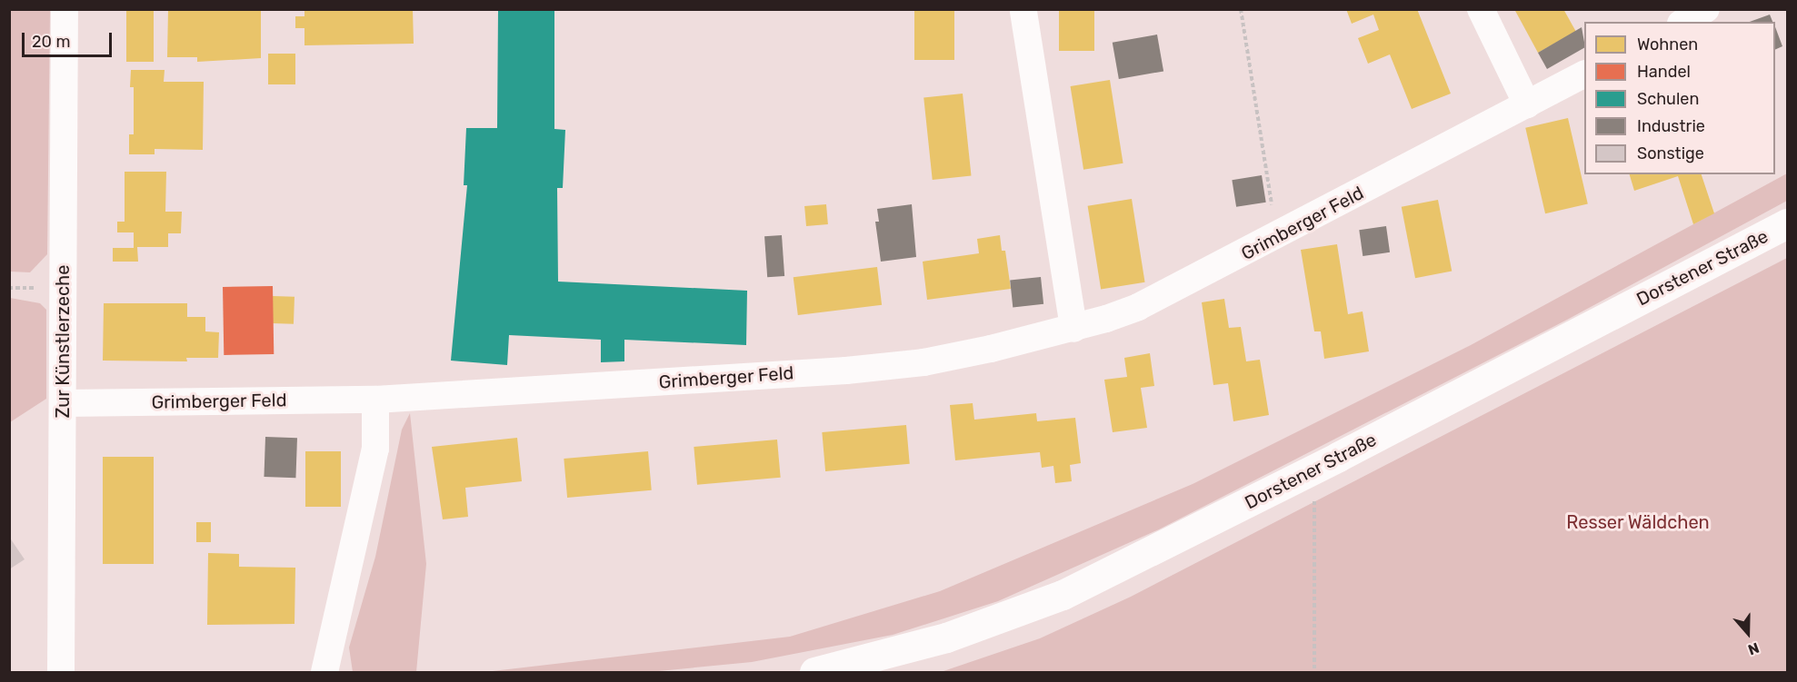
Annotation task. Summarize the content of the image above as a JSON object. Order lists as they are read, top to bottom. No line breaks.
{"streets":{"main road":["Dorstener Straße"],"street":["Grimberger Feld","Zur Künstlerzeche"]},"crossings":[["Grimberger Feld","Zur Künstlerzeche"]],"parks":["Resser Wäldchen"],"legend":["Wohnen","Handel","Schulen","Industrie","Sonstige"],"scale_bar":"20 m","north":"bottom"}
